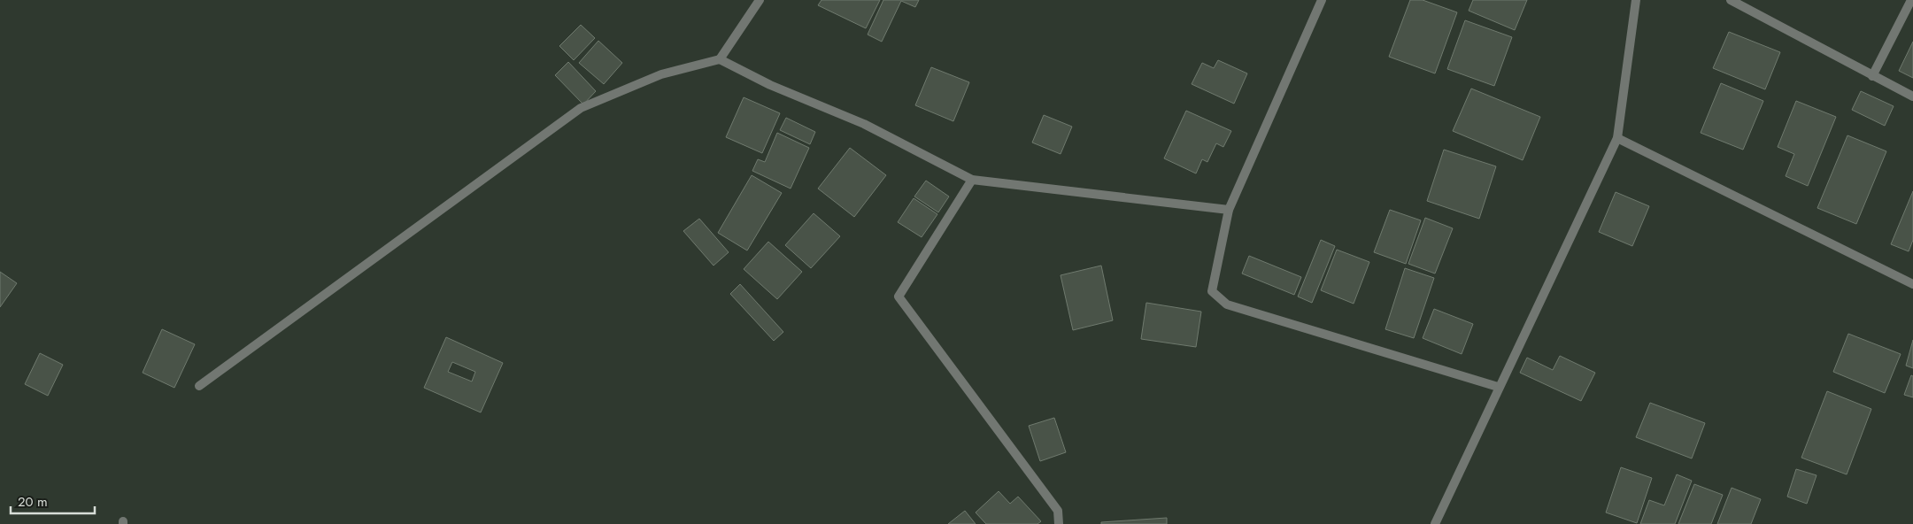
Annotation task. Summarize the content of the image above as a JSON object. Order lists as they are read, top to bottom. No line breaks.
{"scale_bar":"20 m"}
